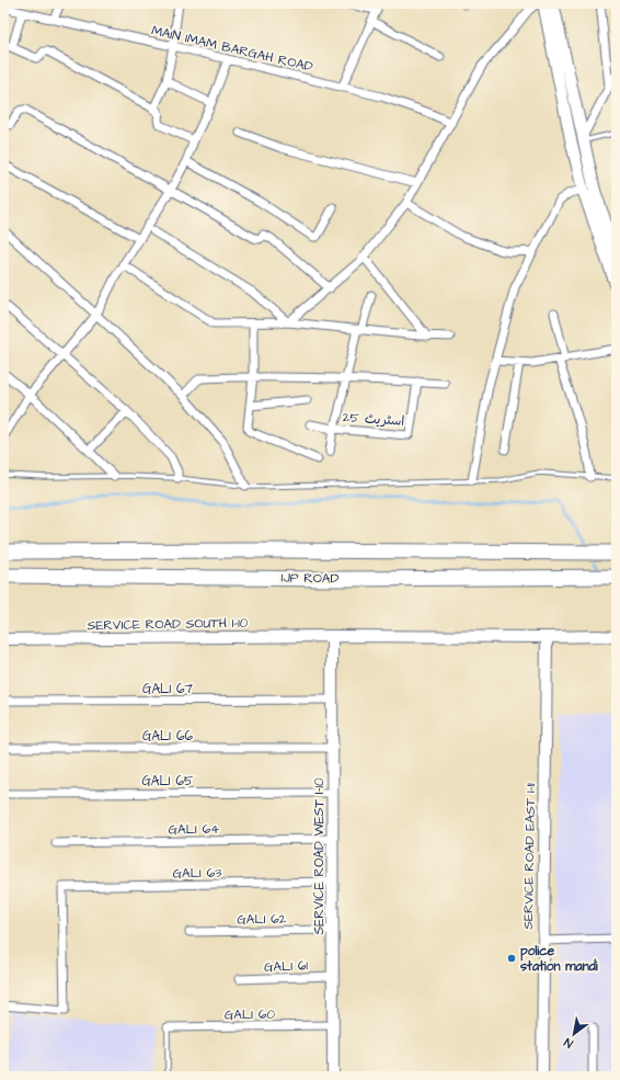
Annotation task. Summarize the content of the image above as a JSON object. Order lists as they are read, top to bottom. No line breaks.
{"streets":{"highway":["IJP ROAD"],"main road":["SERVICE ROAD SOUTH I-10","SERVICE ROAD WEST I-10","SERVICE ROAD EAST I-11"],"street":["MAIN IMAM BARGAH ROAD","اسٹریٹ 25","GALI 67","GALI 66","GALI 65","GALI 64","GALI 63","GALI 62","GALI 61","GALI 60"]},"crossings":[["SERVICE ROAD SOUTH I-10","SERVICE ROAD WEST I-10"],["SERVICE ROAD SOUTH I-10","SERVICE ROAD EAST I-11"],["GALI 67","SERVICE ROAD WEST I-10"],["GALI 66","SERVICE ROAD WEST I-10"],["GALI 65","SERVICE ROAD WEST I-10"],["GALI 64","SERVICE ROAD WEST I-10"],["SERVICE ROAD WEST I-10","GALI 63"],["SERVICE ROAD WEST I-10","GALI 62"],["SERVICE ROAD WEST I-10","GALI 61"],["SERVICE ROAD WEST I-10","GALI 60"]],"places":["police station mandi"],"north":"bottom left"}
